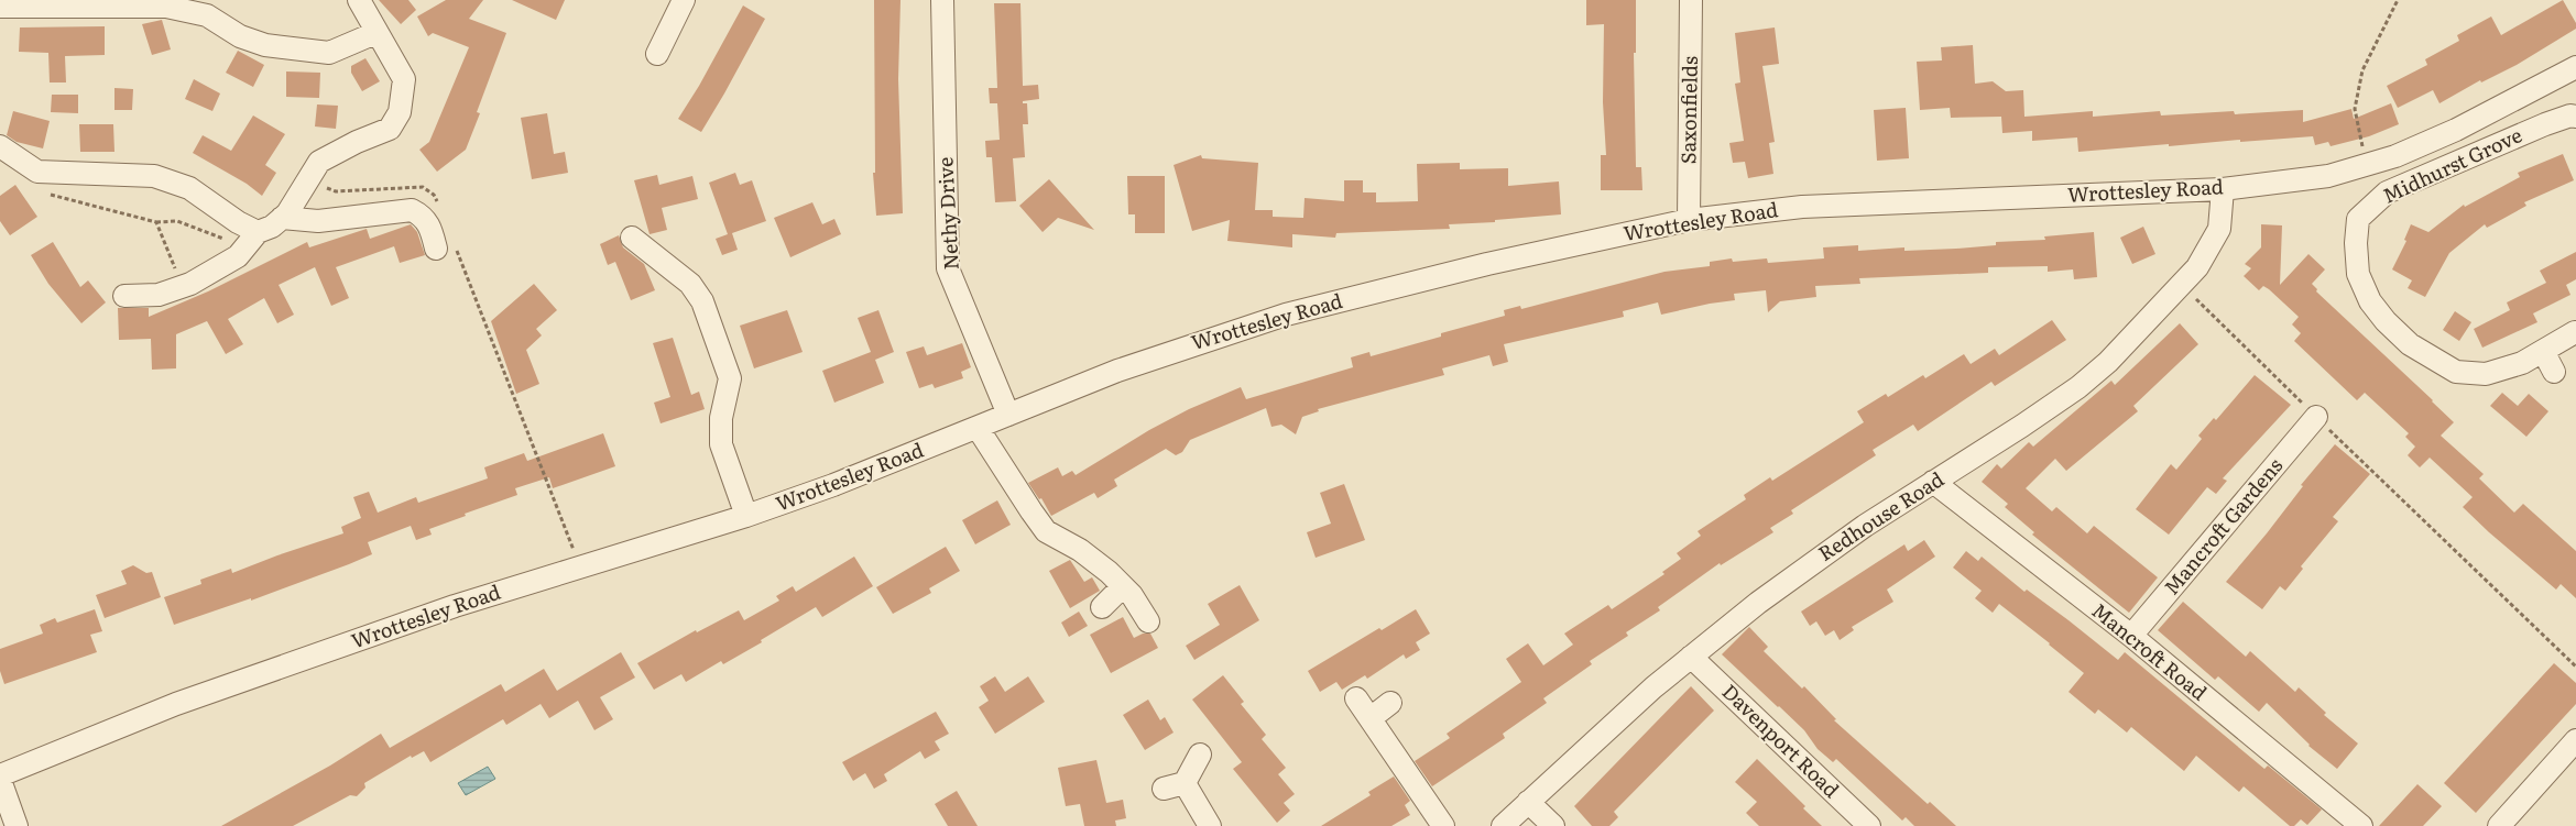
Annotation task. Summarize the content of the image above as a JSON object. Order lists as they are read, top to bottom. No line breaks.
{"streets":{"street":["Saxonfields","Midhurst Grove","Wrottesley Road","Nethy Drive","Redhouse Road","Mancroft Gardens","Mancroft Road","Davenport Road"]},"crossings":[["Saxonfields","Wrottesley Road"],["Wrottesley Road","Nethy Drive"],["Wrottesley Road","Redhouse Road"],["Redhouse Road","Mancroft Road"],["Redhouse Road","Davenport Road"],["Mancroft Gardens","Mancroft Road"]]}
